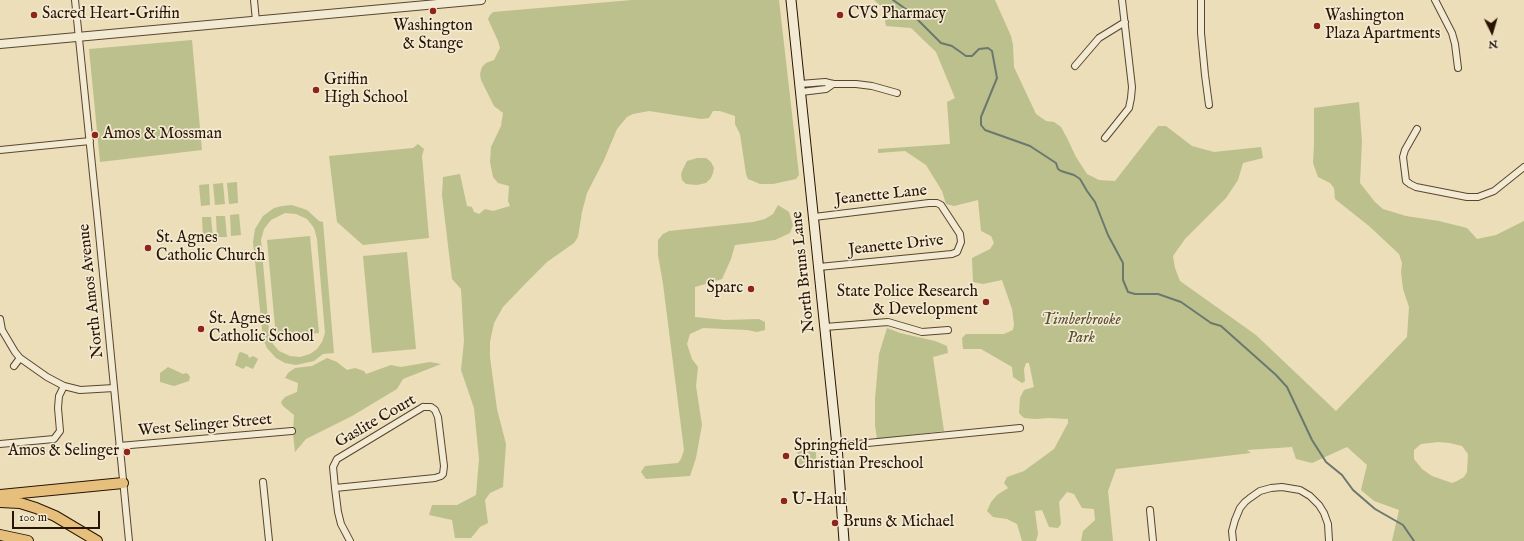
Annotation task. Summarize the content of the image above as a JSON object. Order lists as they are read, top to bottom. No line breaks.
{"streets":{"main road":["North Bruns Lane"],"street":["Jeanette Lane","Jeanette Drive","North Amos Avenue","Gaslite Court","West Selinger Street"]},"crossings":[["Jeanette Lane","Jeanette Drive"],["Jeanette Lane","North Bruns Lane"],["Jeanette Drive","North Bruns Lane"],["North Amos Avenue","West Selinger Street"]],"parks":["Timberbrooke Park"],"places":["Washington & Stange","Sacred Heart-Griffin","CVS Pharmacy","Washington Plaza Apartments","Griffin High School","Amos & Mossman","St. Agnes Catholic Church","Sparc","State Police Research & Development","St. Agnes Catholic School","Amos & Selinger","Springfield Christian Preschool","U-Haul","Bruns & Michael"],"scale_bar":"100 m","north":"bottom"}
